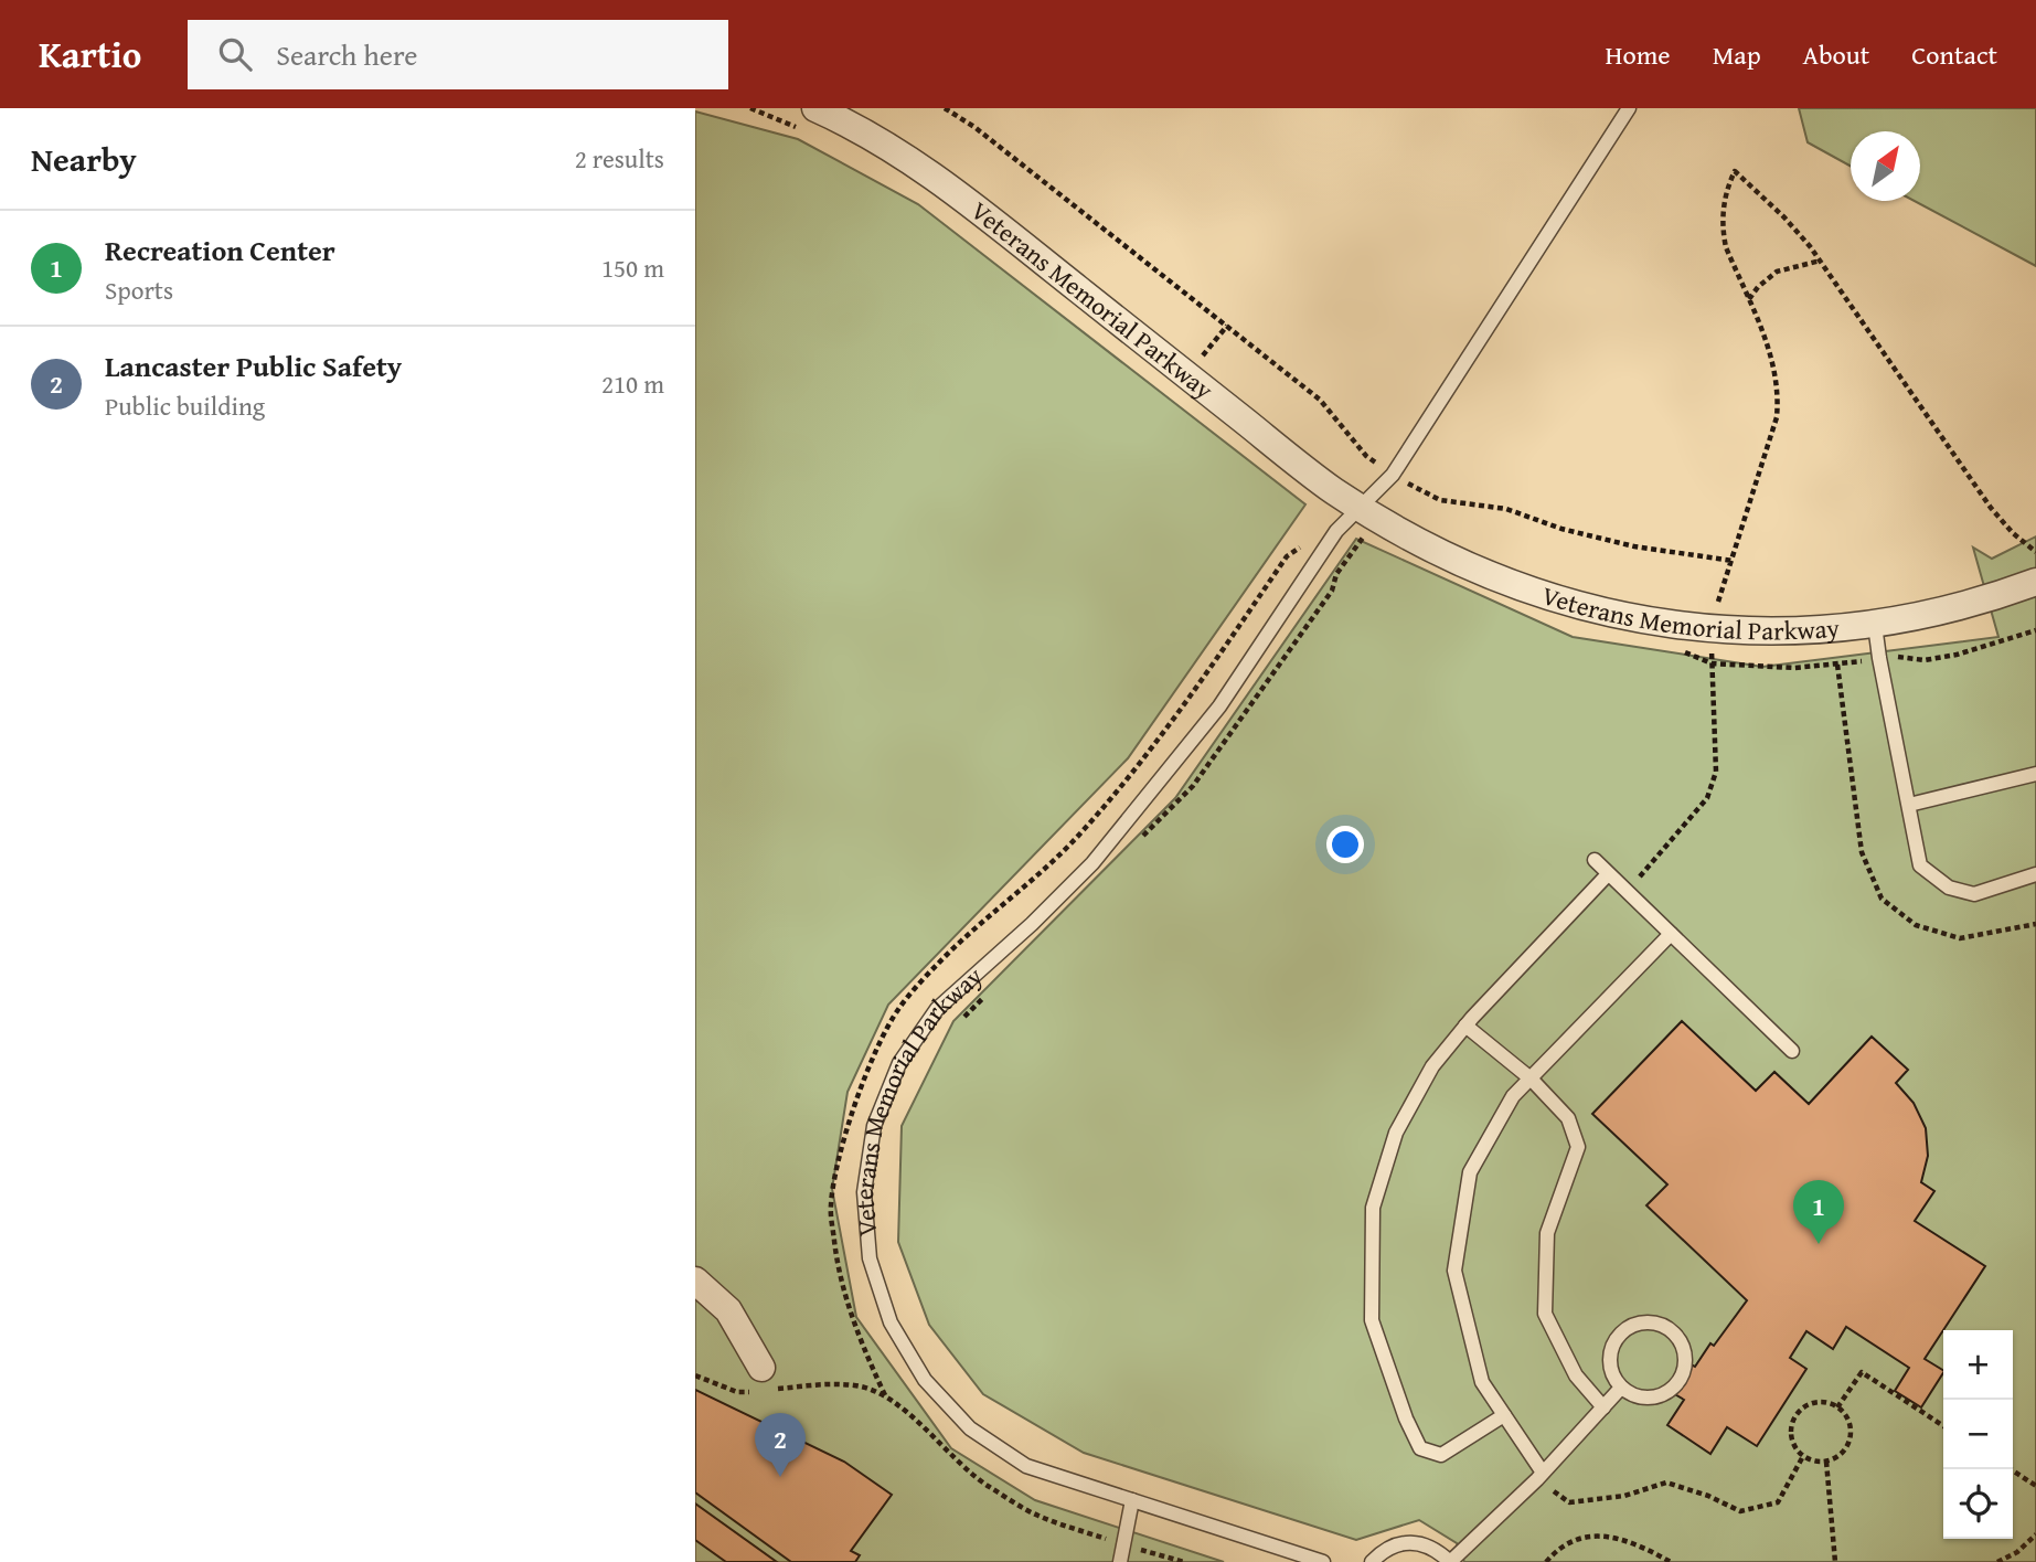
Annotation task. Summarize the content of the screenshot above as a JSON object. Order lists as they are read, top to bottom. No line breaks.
{"streets":{"street":["Veterans Memorial Parkway"]},"north":"top right","page":{"header":"Kartio","search":"Search here","nav":["Home","Map","About","Contact"],"heading":["Nearby","2 results"],"list":[{"mark":"1","name":"Recreation Center","note":"Sports","value":"150 m"},{"mark":"2","name":"Lancaster Public Safety","note":"Public building","value":"210 m"}],"pins":["1","2"],"map_buttons":["+","−"]}}
